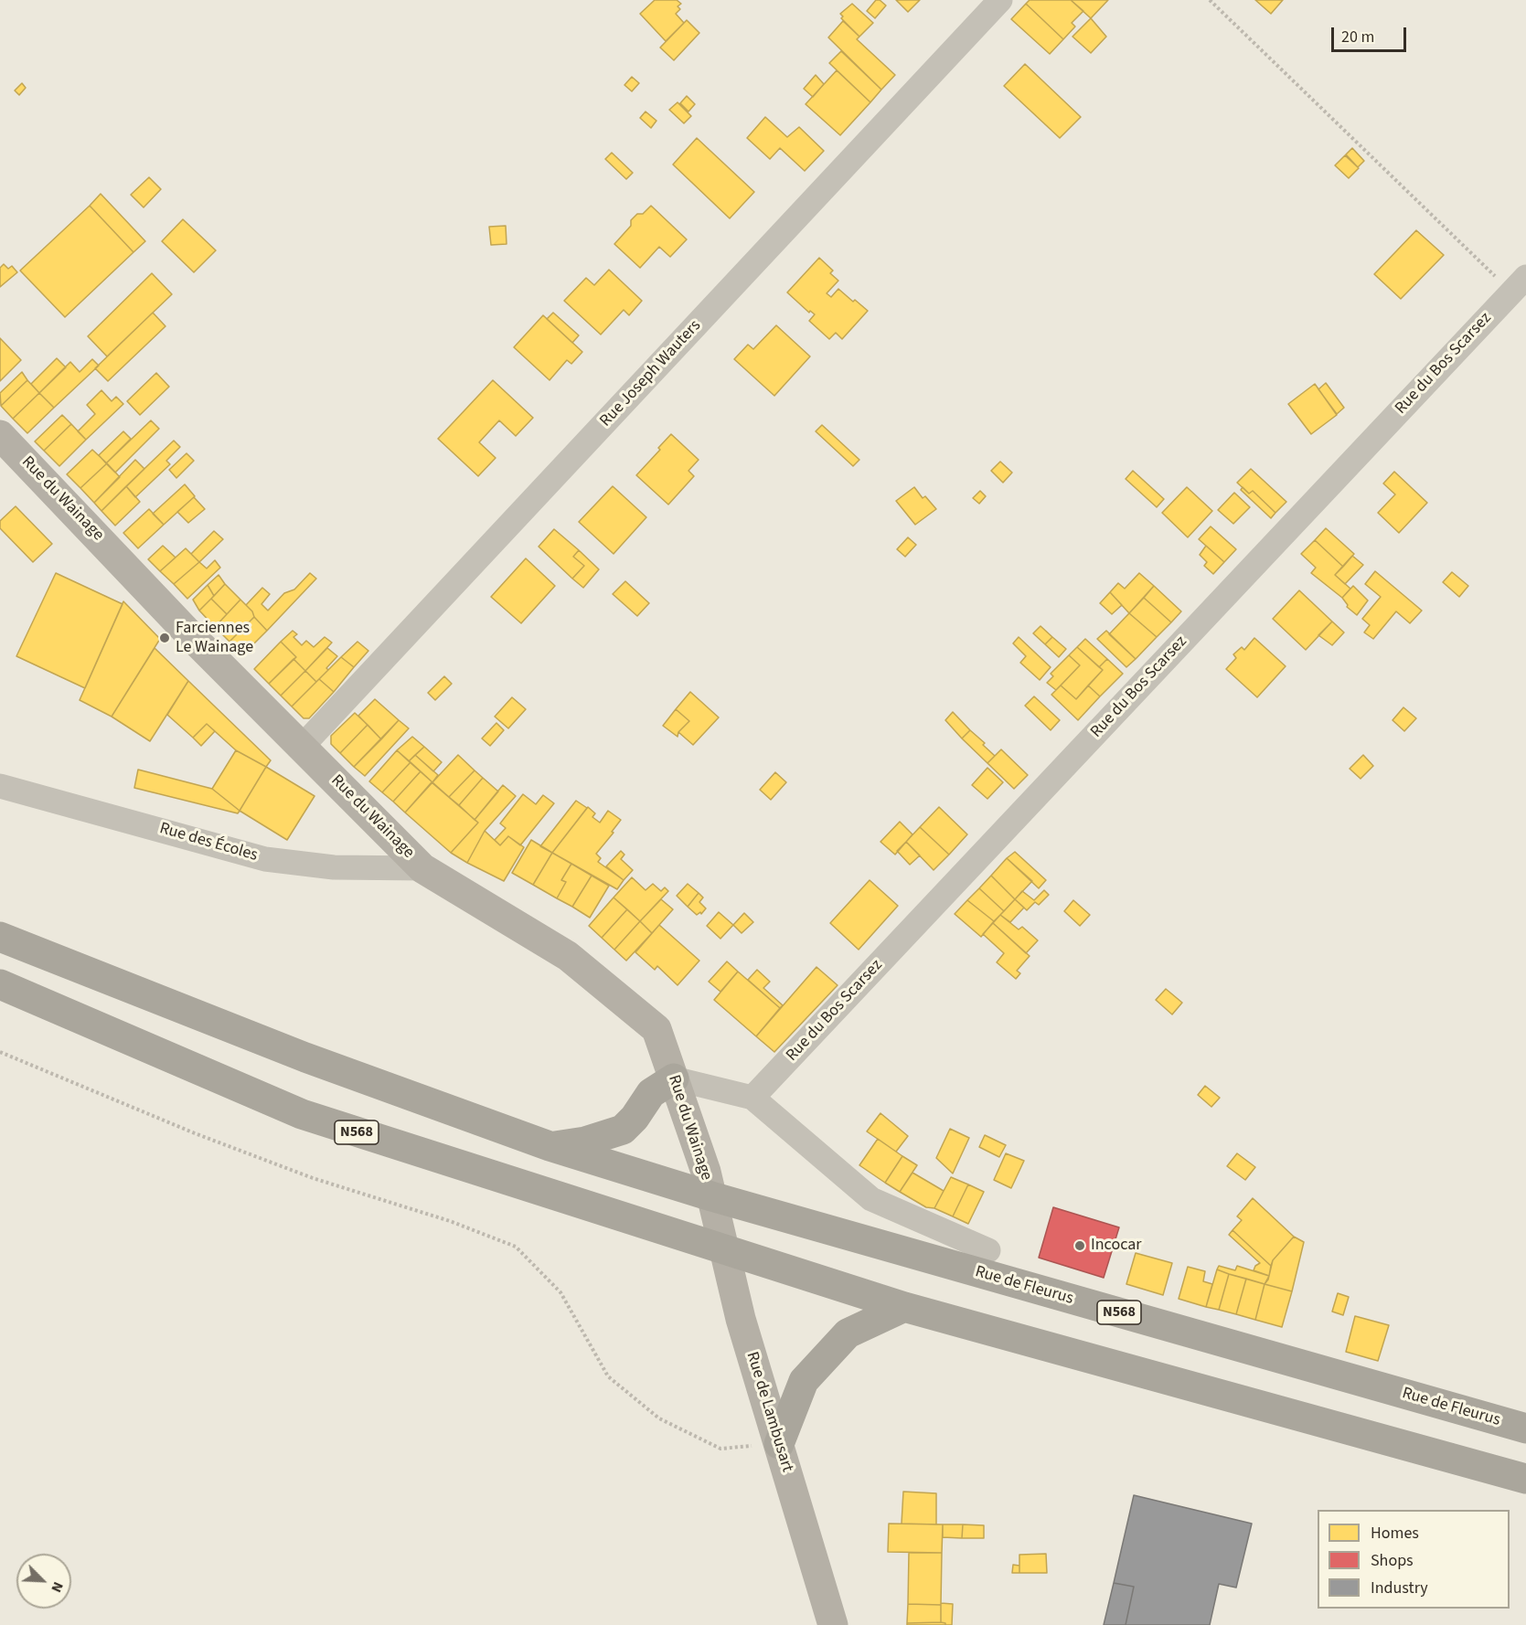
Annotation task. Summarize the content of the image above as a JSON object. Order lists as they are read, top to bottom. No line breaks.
{"streets":{"highway":["N568","Rue de Fleurus"],"street":["Rue du Bos Scarsez","Rue Joseph Wauters","Rue du Wainage","Rue des Écoles","Rue de Lambusart"]},"crossings":[["Rue du Bos Scarsez","Rue de Fleurus"],["Rue Joseph Wauters","Rue du Wainage"],["Rue du Wainage","Rue des Écoles"],["Rue du Wainage","N568"],["Rue du Wainage","Rue de Fleurus"],["Rue du Wainage","Rue de Lambusart"],["N568","Rue de Fleurus"],["N568","Rue de Lambusart"],["Rue de Fleurus","Rue de Lambusart"]],"places":["Farciennes Le Wainage","Incocar"],"legend":["Homes","Shops","Industry"],"scale_bar":"20 m","north":"bottom right"}
